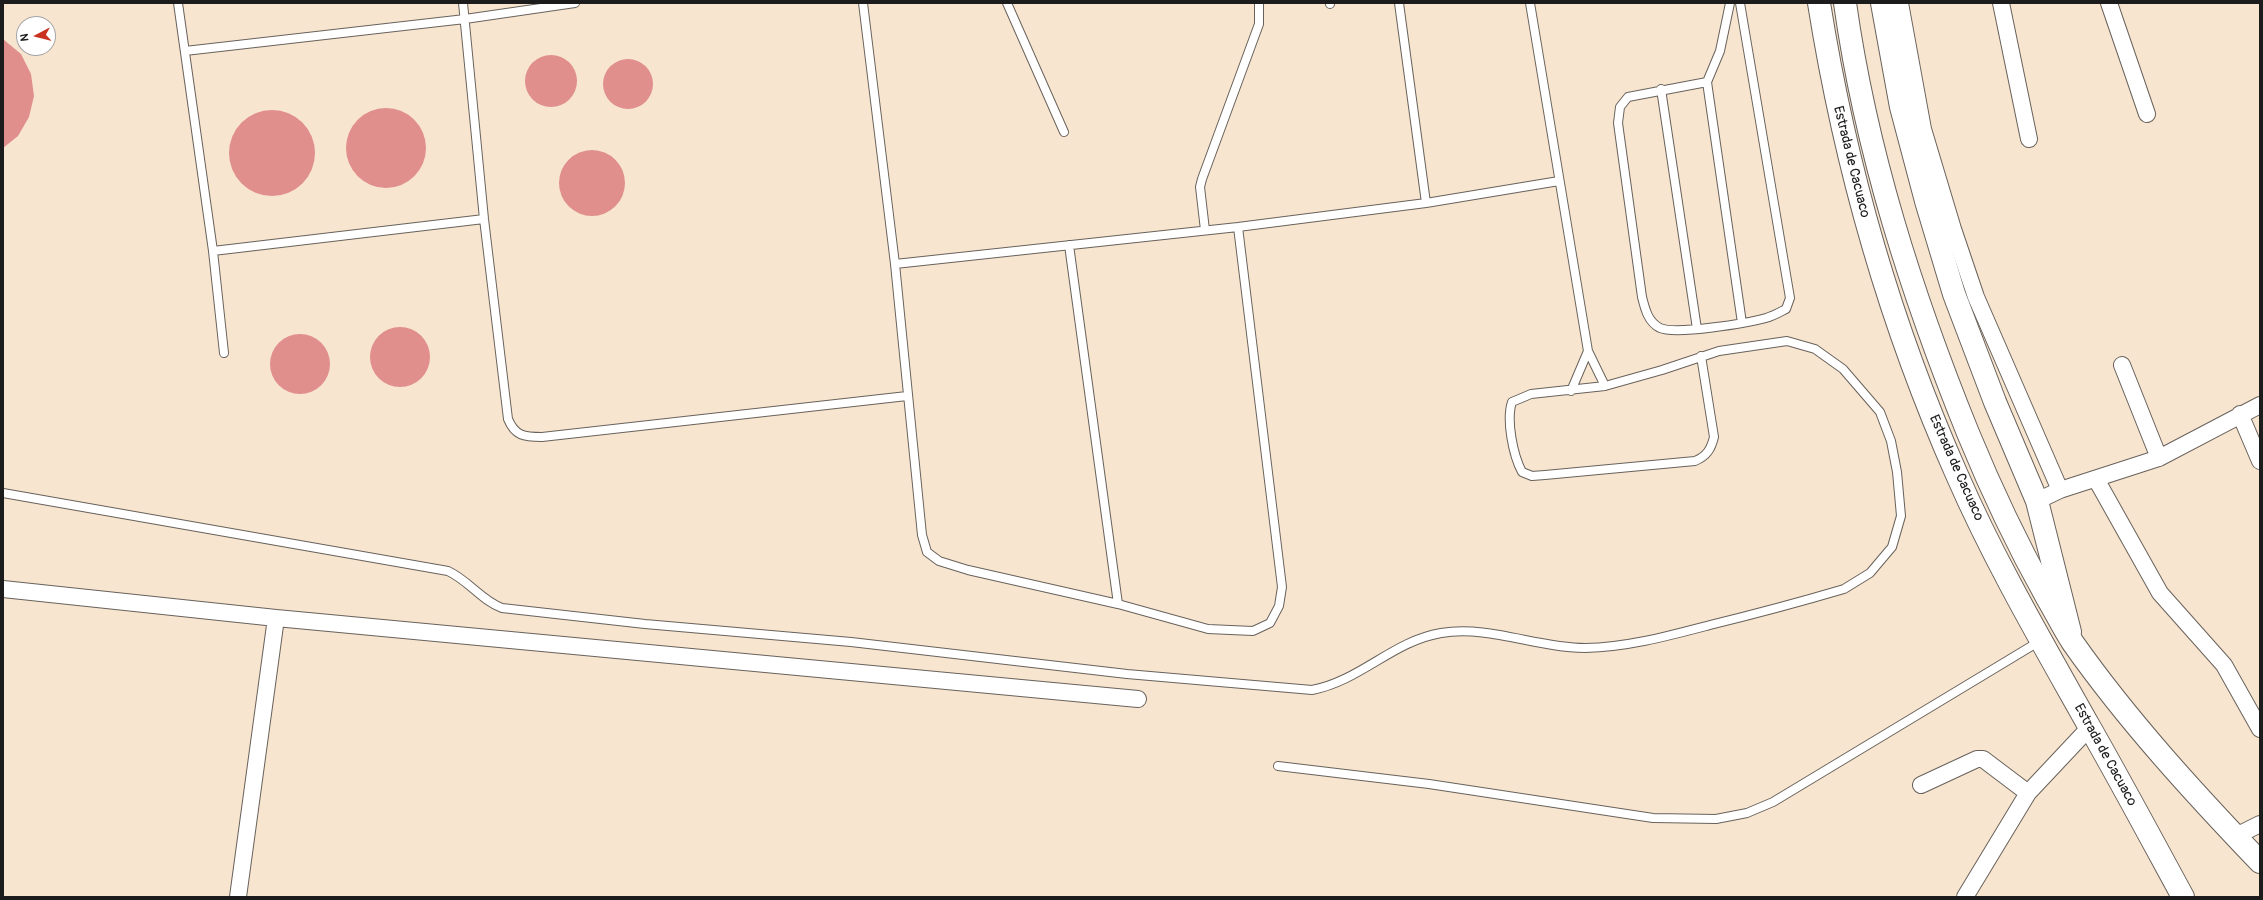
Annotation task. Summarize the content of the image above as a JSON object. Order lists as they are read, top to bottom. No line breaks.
{"streets":{"main road":["Estrada de Cacuaco"]},"north":"left"}
